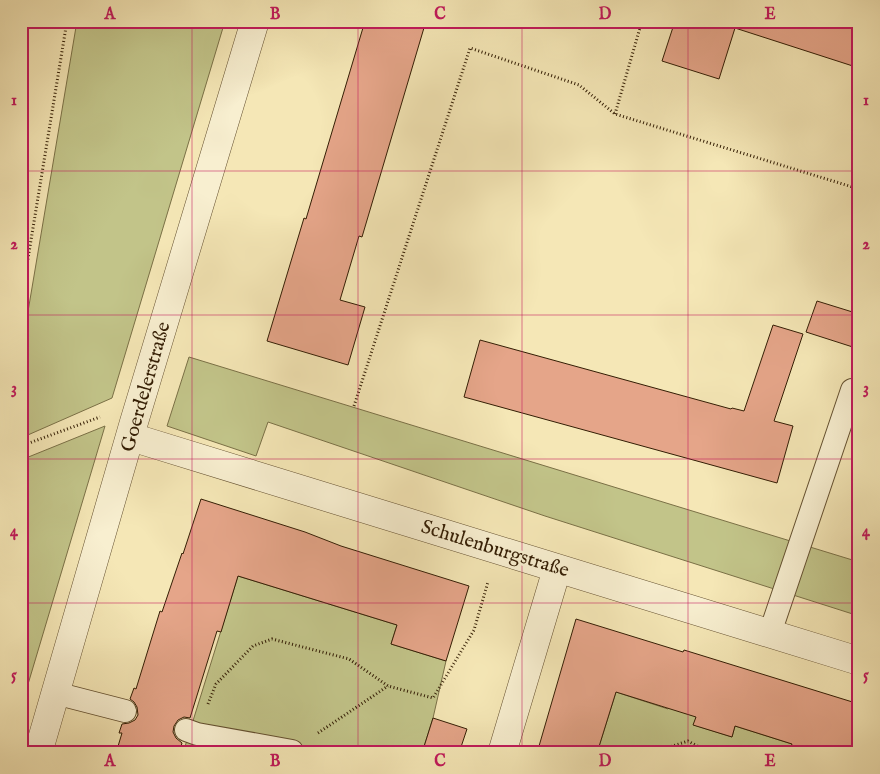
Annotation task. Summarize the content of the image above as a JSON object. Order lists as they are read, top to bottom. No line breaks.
{"streets":{"street":["Goerdelerstraße","Schulenburgstraße"]},"crossings":[["Goerdelerstraße","Schulenburgstraße"]],"grid":{"columns":["A","B","C","D","E"],"rows":["1","2","3","4","5"]}}
